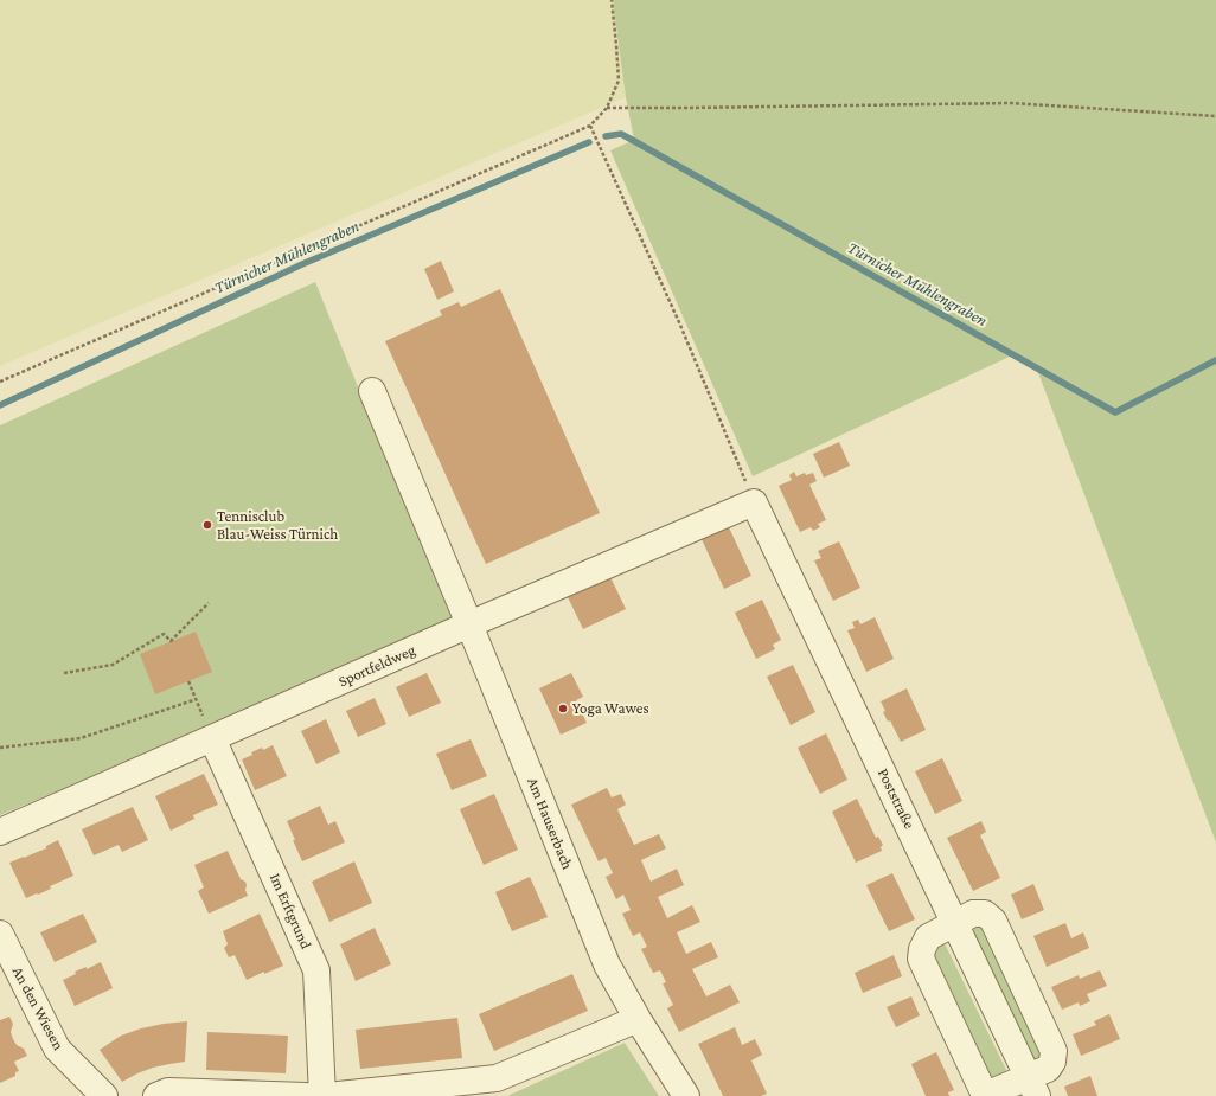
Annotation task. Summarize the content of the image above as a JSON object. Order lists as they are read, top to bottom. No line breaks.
{"streets":{"street":["Sportfeldweg","Poststraße","Am Hauserbach","Im Erftgrund","An den Wiesen"]},"crossings":[["Sportfeldweg","Poststraße"],["Sportfeldweg","Am Hauserbach"],["Sportfeldweg","Im Erftgrund"]],"water":["Türnicher Mühlengraben"],"places":["Tennisclub Blau-Weiss Türnich","Yoga Wawes"]}
